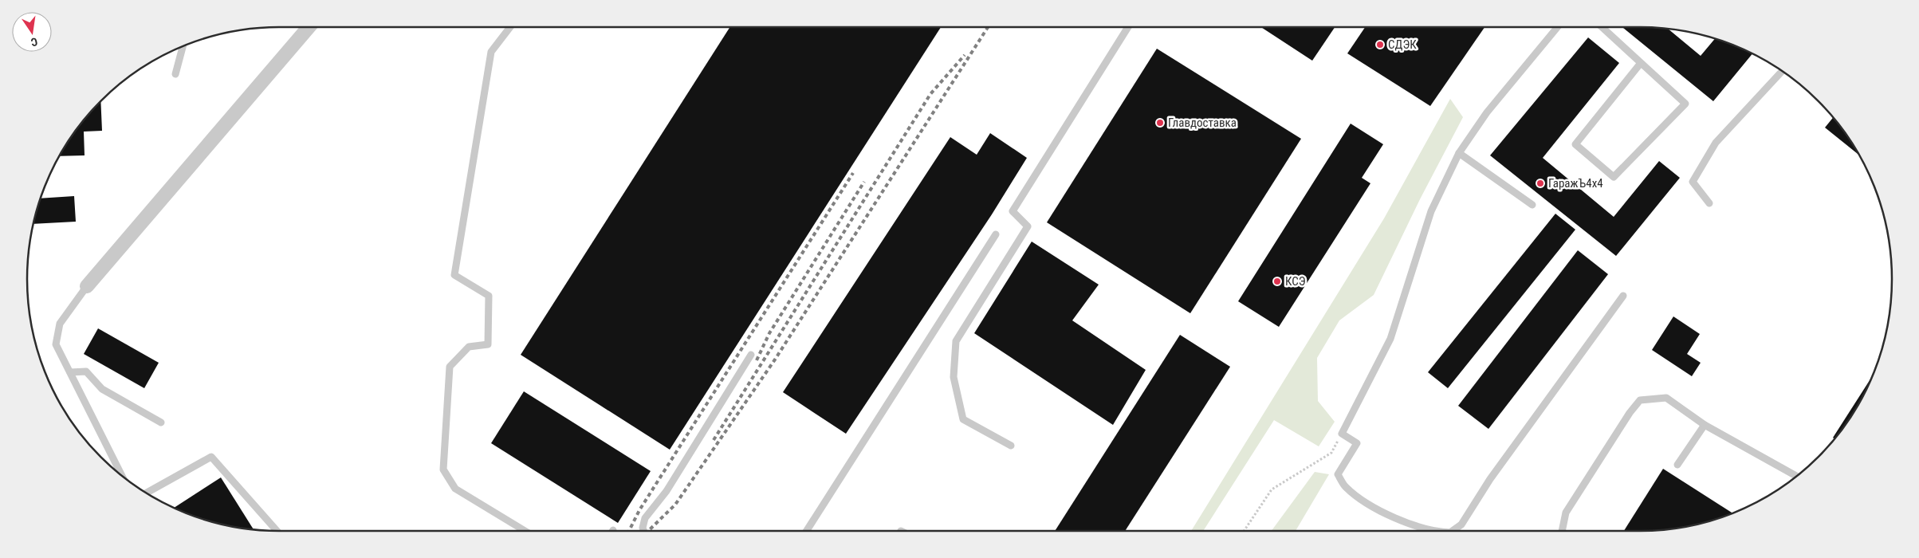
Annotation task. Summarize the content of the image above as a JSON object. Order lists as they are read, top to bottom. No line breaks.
{"places":["СДЭК","Главдоставка","ГаражЪ4х4","КСЭ"],"north":"bottom"}
